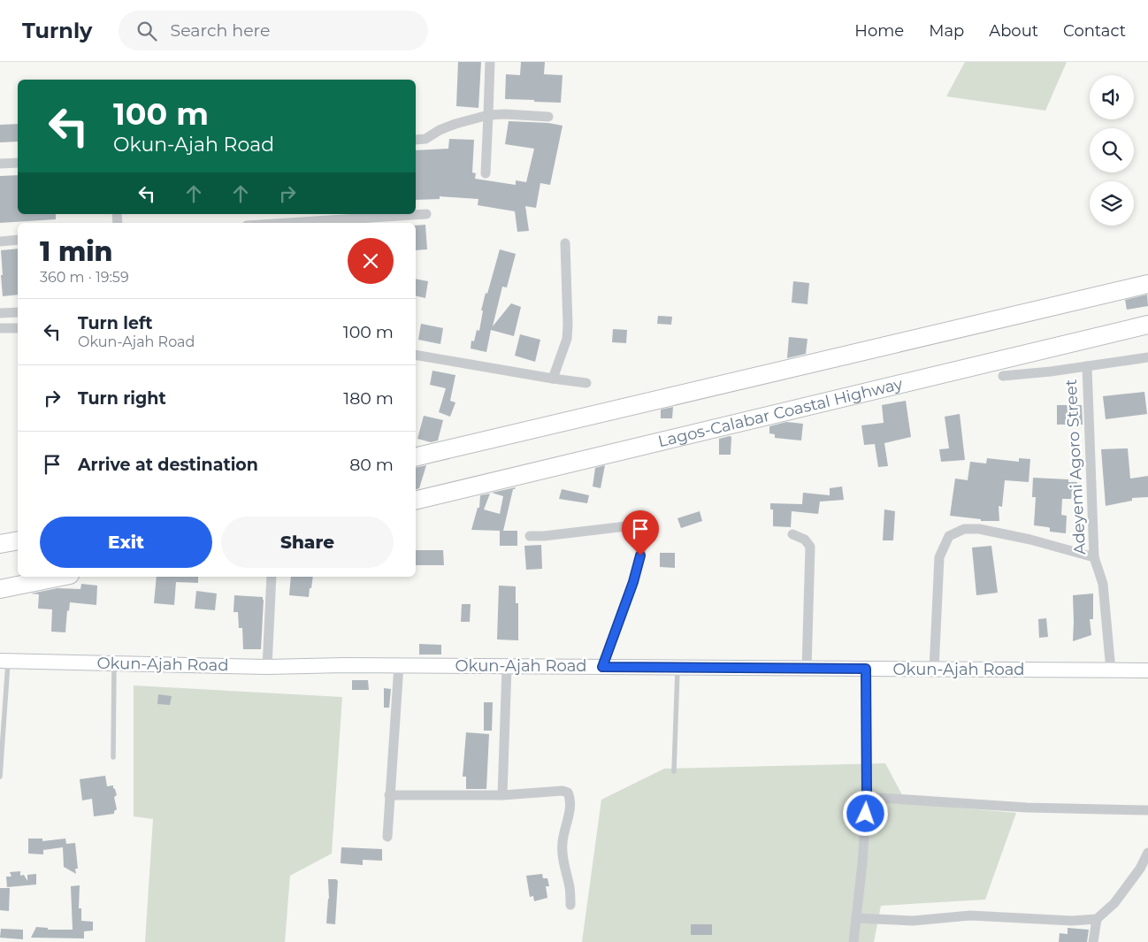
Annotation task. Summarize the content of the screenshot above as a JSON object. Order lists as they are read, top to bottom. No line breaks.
{"streets":{"highway":["Lagos-Calabar Coastal Highway"],"street":["Adeyemi Agoro Street","Okun-Ajah Road"]},"crossings":[["Adeyemi Agoro Street","Okun-Ajah Road"]],"page":{"header":"Turnly","search":"Search here","nav":["Home","Map","About","Contact"],"turn":["100 m","Okun-Ajah Road"],"heading":["1 min","360 m · 19:59"],"list":[{"name":"Turn left","note":"Okun-Ajah Road","value":"100 m"},{"name":"Turn right","value":"180 m"},{"name":"Arrive at destination","value":"80 m"}],"buttons":["Exit","Share"]}}
